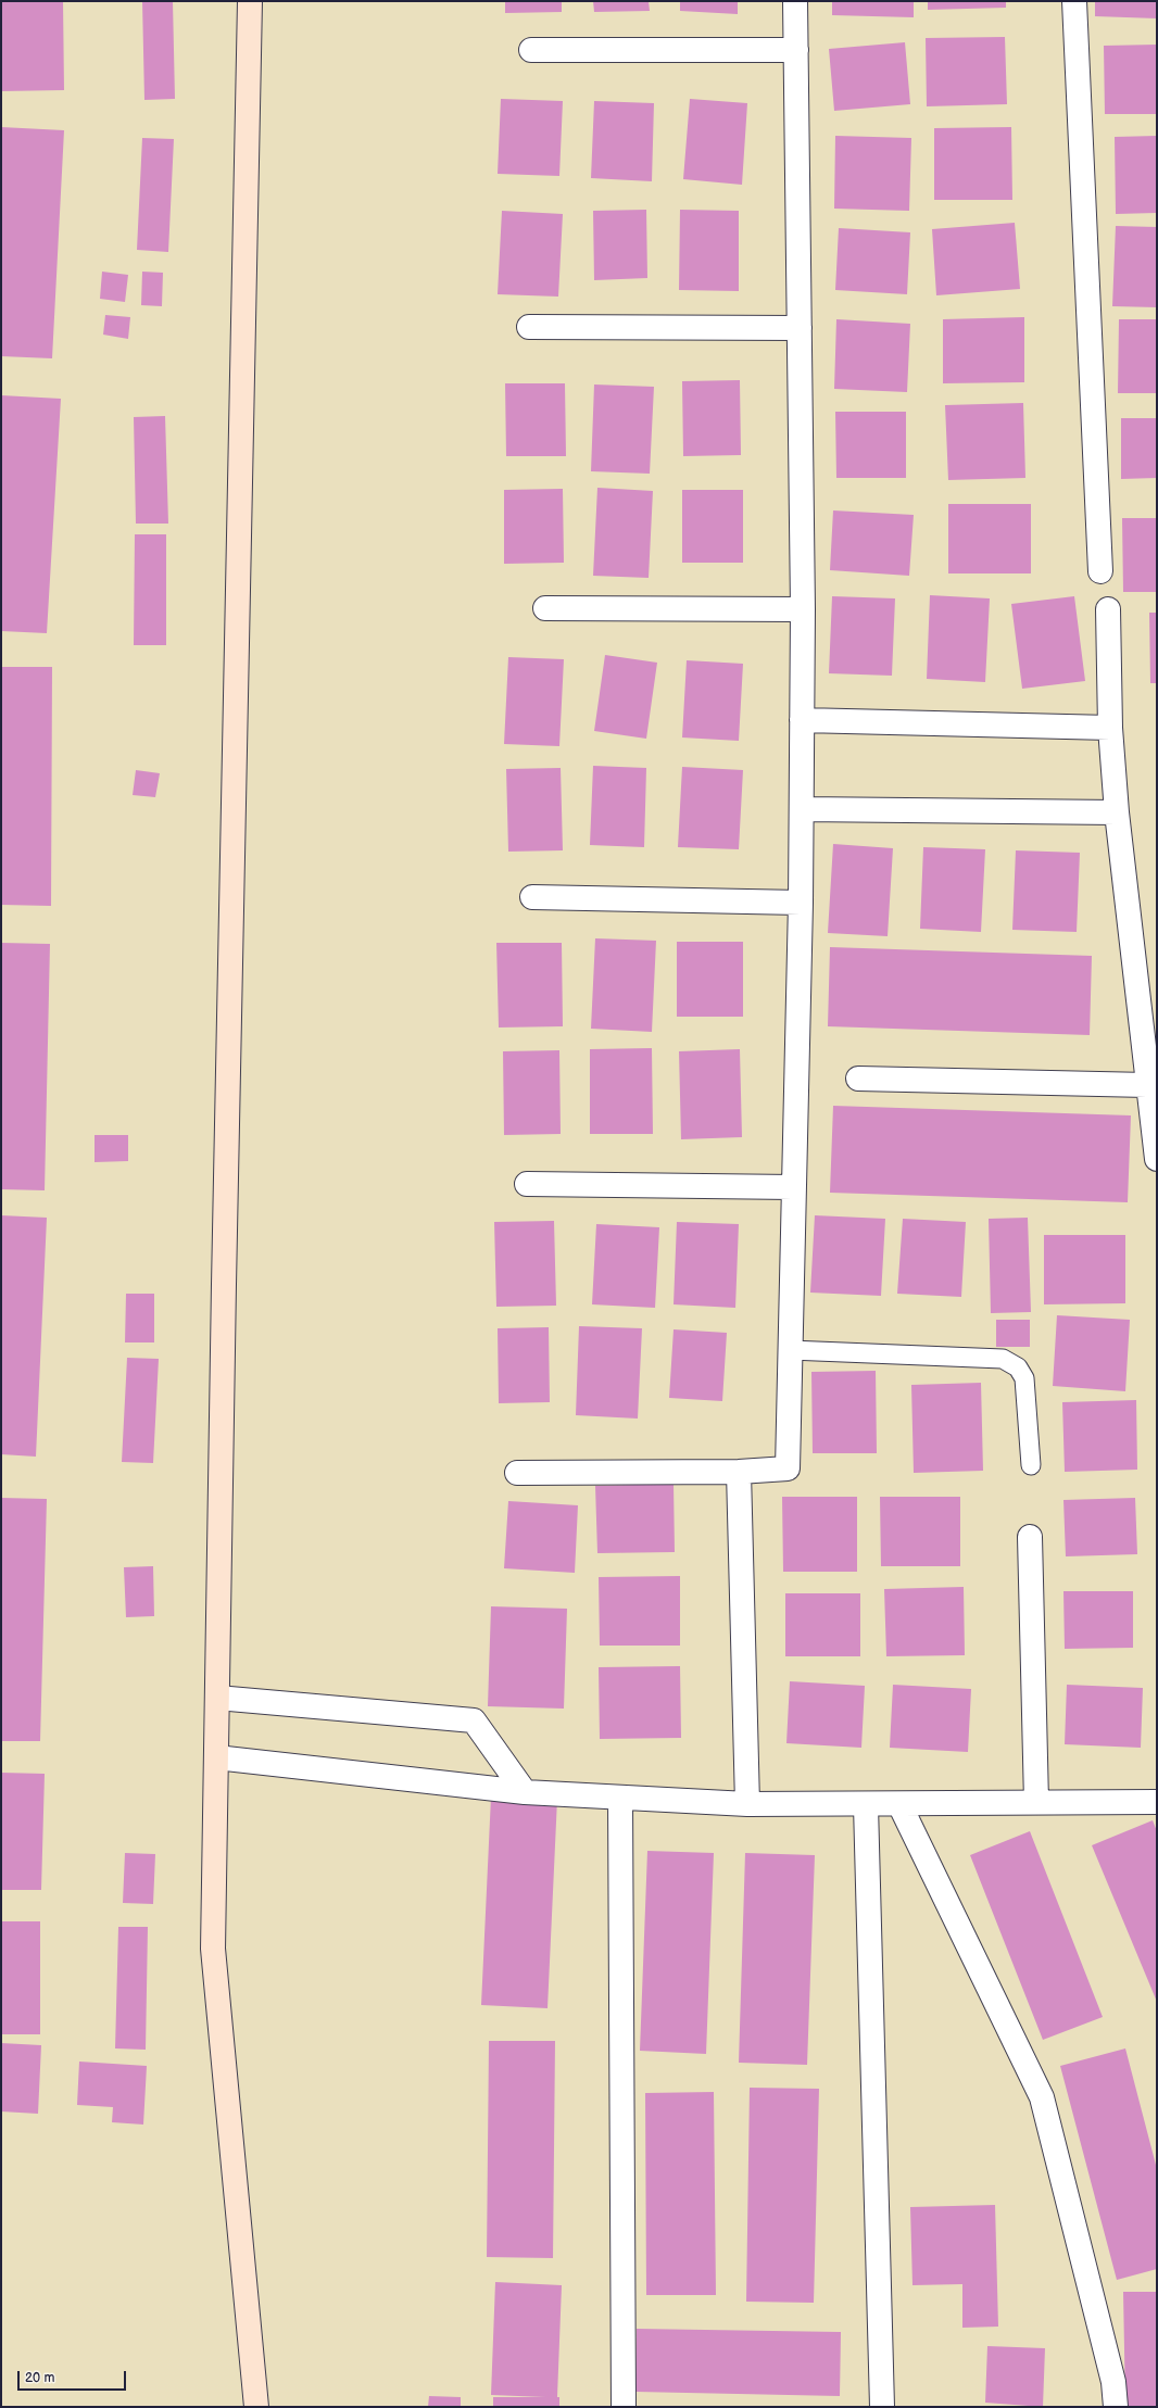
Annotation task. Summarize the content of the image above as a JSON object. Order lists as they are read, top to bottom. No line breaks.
{"scale_bar":"20 m"}
